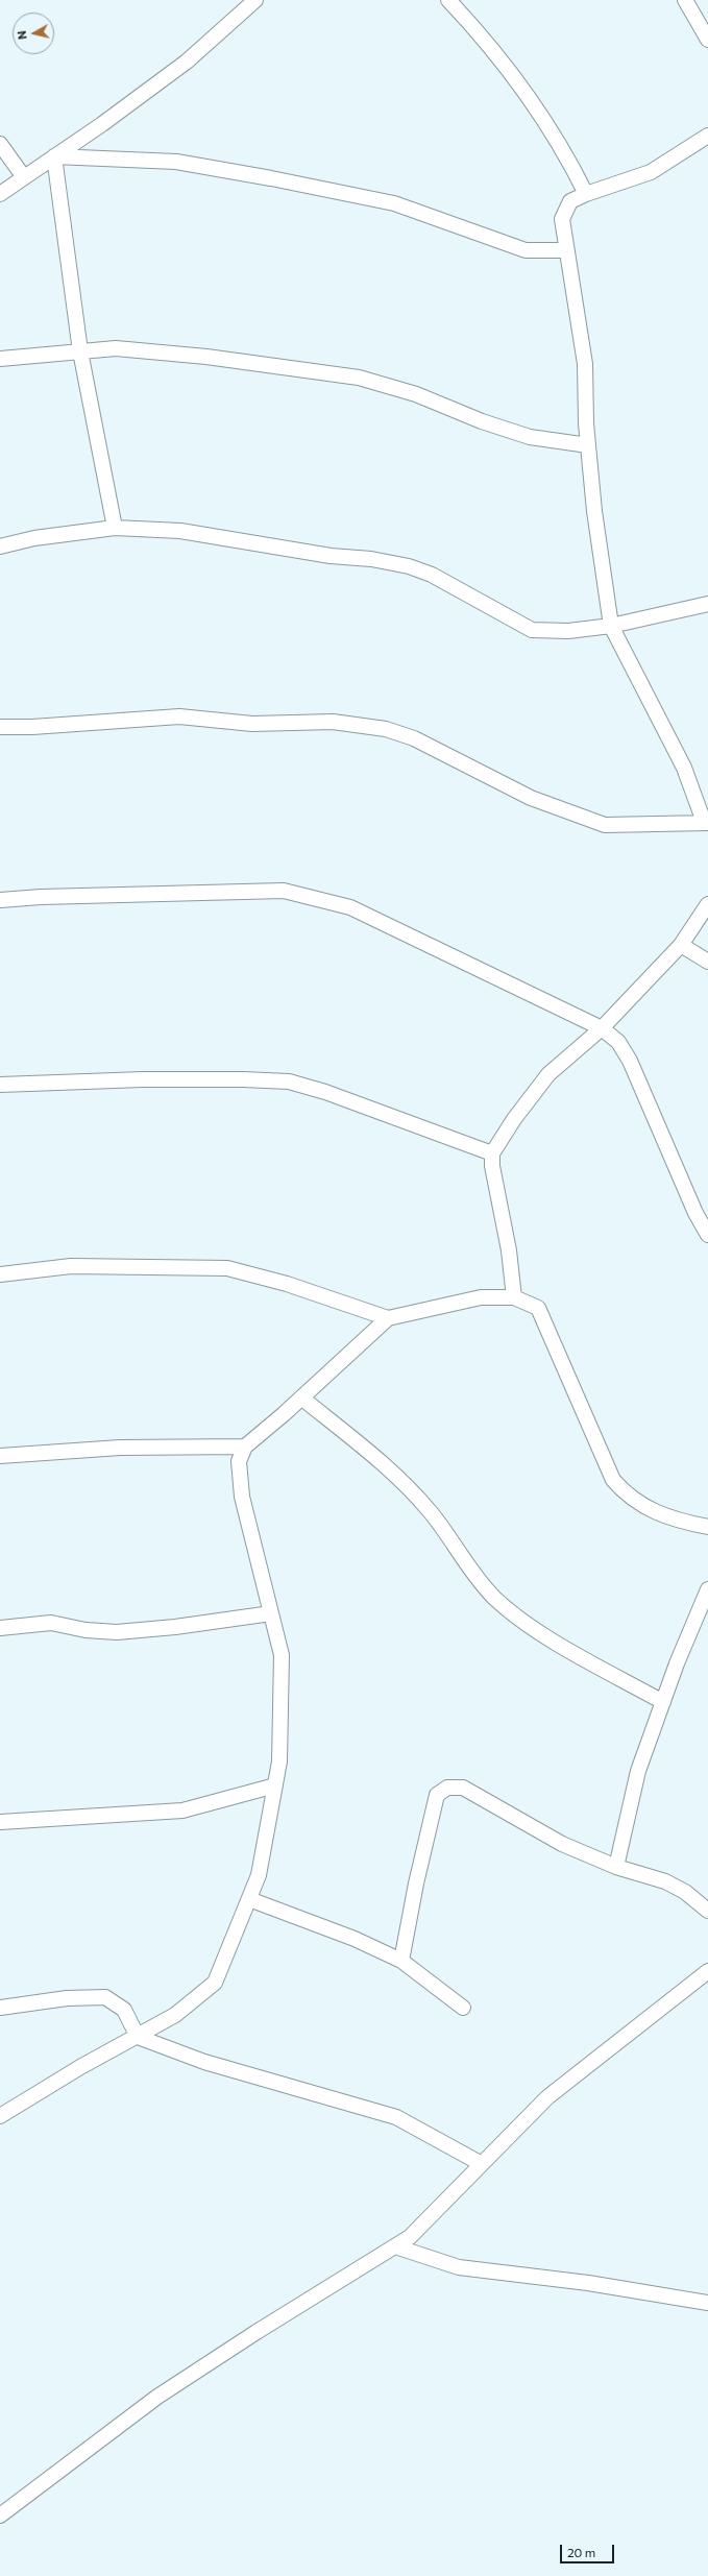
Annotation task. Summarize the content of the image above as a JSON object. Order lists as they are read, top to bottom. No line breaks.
{"scale_bar":"20 m","north":"left"}
